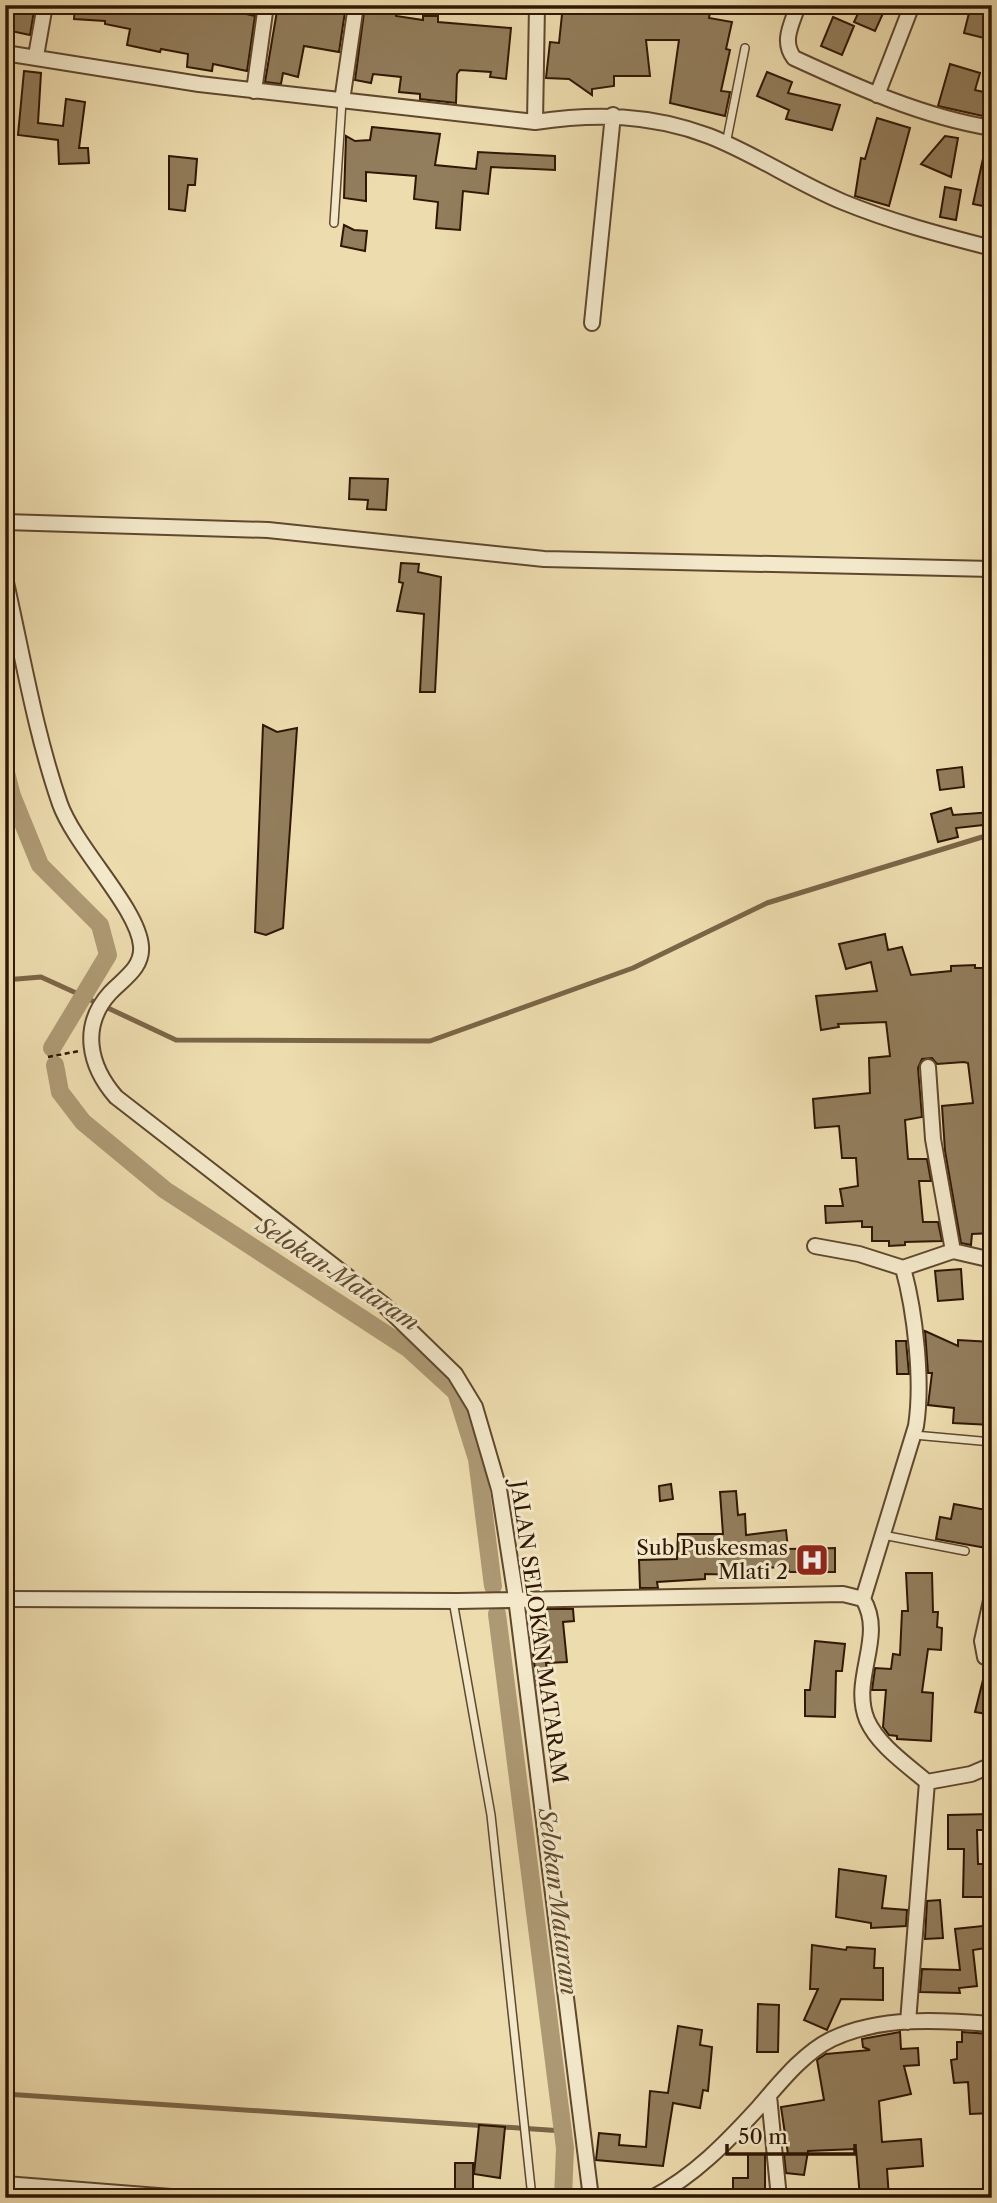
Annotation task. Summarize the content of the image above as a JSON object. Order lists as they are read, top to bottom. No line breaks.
{"streets":{"street":["JALAN SELOKAN MATARAM"]},"water":["Selokan Mataram"],"places":{"hospital":["Sub Puskesmas Mlati 2"]},"scale_bar":"50 m"}
